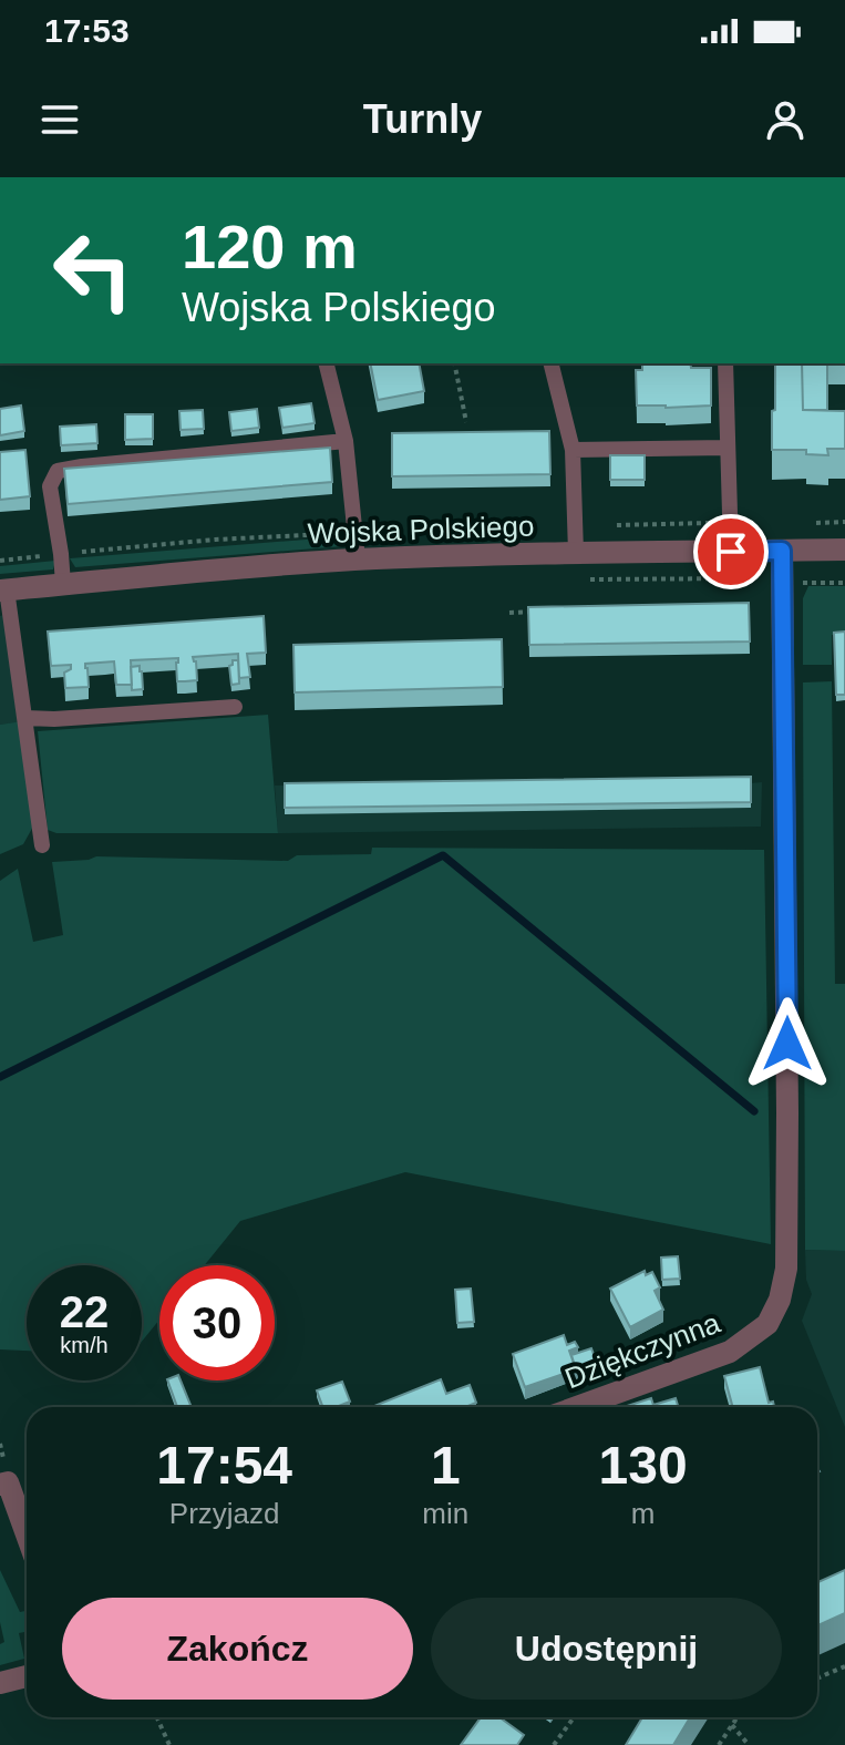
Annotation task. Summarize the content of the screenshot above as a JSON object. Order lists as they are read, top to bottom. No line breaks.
{"streets":{"street":["Wojska Polskiego","Dziękczynna"]},"crossings":[["Wojska Polskiego","Dziękczynna"]],"page":{"status":"17:53","header":"Turnly","turn":["120 m","Wojska Polskiego"],"speed":"22 km/h","limit":"30","eta":["17:54","Przyjazd","1","min","130","m"],"buttons":["Zakończ","Udostępnij"]}}
